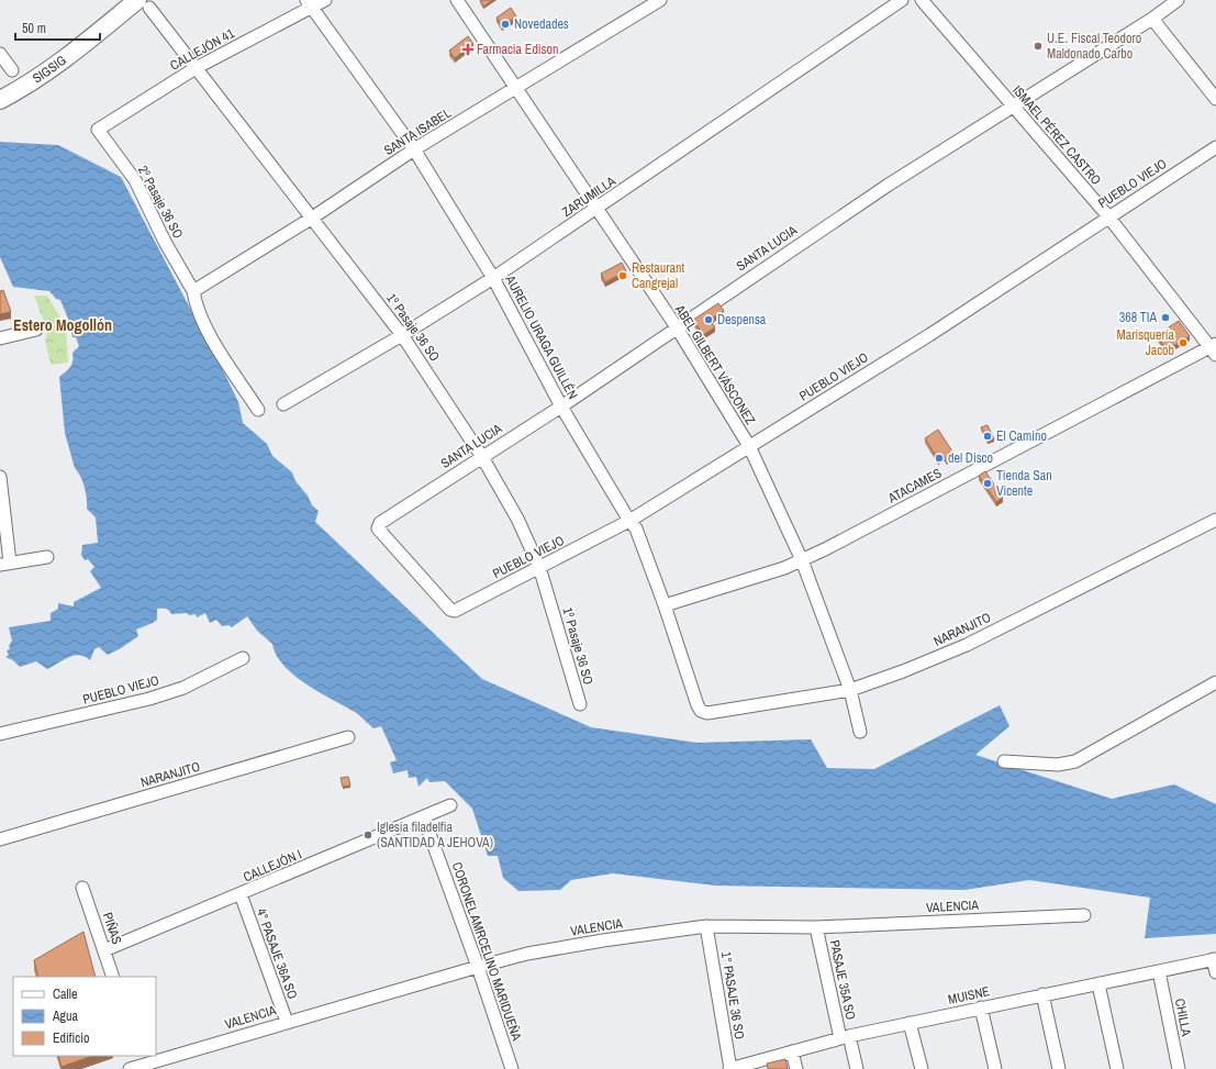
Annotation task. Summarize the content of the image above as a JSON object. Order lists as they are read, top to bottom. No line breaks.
{"streets":{"street":["CALLEJÓN 41","SIGSIG","SANTA ISABEL","ISMAEL PÉREZ CASTRO","PUEBLO VIEJO","ZARUMILLA","2º Pasaje 36 SO","SANTA LUCIA","1º Pasaje 36 SO","AURELIO URAGA GUILLÉN","ABEL GILBERT VÁSCONEZ","ATACAMES","NARANJITO","CALLEJÓN I","VALENCIA","PIÑAS","CORONEL AMRCELINO MARIDUEÑA","4° PASAJE 36A SO","PASAJE 35A SO","1° PASAJE 36 SO","MUISNE","CHILLA"]},"crossings":[["CALLEJÓN 41","2º Pasaje 36 SO"],["CALLEJÓN 41","1º Pasaje 36 SO"],["CALLEJÓN 41","AURELIO URAGA GUILLÉN"],["SIGSIG","1º Pasaje 36 SO"],["SANTA ISABEL","2º Pasaje 36 SO"],["SANTA ISABEL","1º Pasaje 36 SO"],["SANTA ISABEL","AURELIO URAGA GUILLÉN"],["SANTA ISABEL","ABEL GILBERT VÁSCONEZ"],["ISMAEL PÉREZ CASTRO","PUEBLO VIEJO"],["ISMAEL PÉREZ CASTRO","SANTA LUCIA"],["ISMAEL PÉREZ CASTRO","ATACAMES"],["PUEBLO VIEJO","SANTA LUCIA"],["PUEBLO VIEJO","1º Pasaje 36 SO"],["PUEBLO VIEJO","AURELIO URAGA GUILLÉN"],["PUEBLO VIEJO","ABEL GILBERT VÁSCONEZ"],["ZARUMILLA","1º Pasaje 36 SO"],["ZARUMILLA","AURELIO URAGA GUILLÉN"],["ZARUMILLA","ABEL GILBERT VÁSCONEZ"],["SANTA LUCIA","1º Pasaje 36 SO"],["SANTA LUCIA","AURELIO URAGA GUILLÉN"],["SANTA LUCIA","ABEL GILBERT VÁSCONEZ"],["AURELIO URAGA GUILLÉN","ATACAMES"],["AURELIO URAGA GUILLÉN","NARANJITO"],["ABEL GILBERT VÁSCONEZ","ATACAMES"],["ABEL GILBERT VÁSCONEZ","NARANJITO"],["CALLEJÓN I","PIÑAS"],["CALLEJÓN I","CORONEL AMRCELINO MARIDUEÑA"],["CALLEJÓN I","4° PASAJE 36A SO"],["VALENCIA","CORONEL AMRCELINO MARIDUEÑA"],["VALENCIA","4° PASAJE 36A SO"],["VALENCIA","PASAJE 35A SO"],["VALENCIA","1° PASAJE 36 SO"],["PASAJE 35A SO","MUISNE"],["1° PASAJE 36 SO","MUISNE"],["MUISNE","CHILLA"]],"districts":["Estero Mogollón"],"places":{"other":["Novedades","U.E. Fiscal Teodoro Maldonado Carbo","Restaurant Cangrejal","368 TIA","Despensa","Marisquería Jacob","El Camino","del Disco","Tienda San Vicente","Iglesia filadelfia (SANTIDAD A JEHOVA)"],"health":["Farmacia Edison"]},"legend":["Calle","Agua","Edificio"],"scale_bar":"50 m"}
